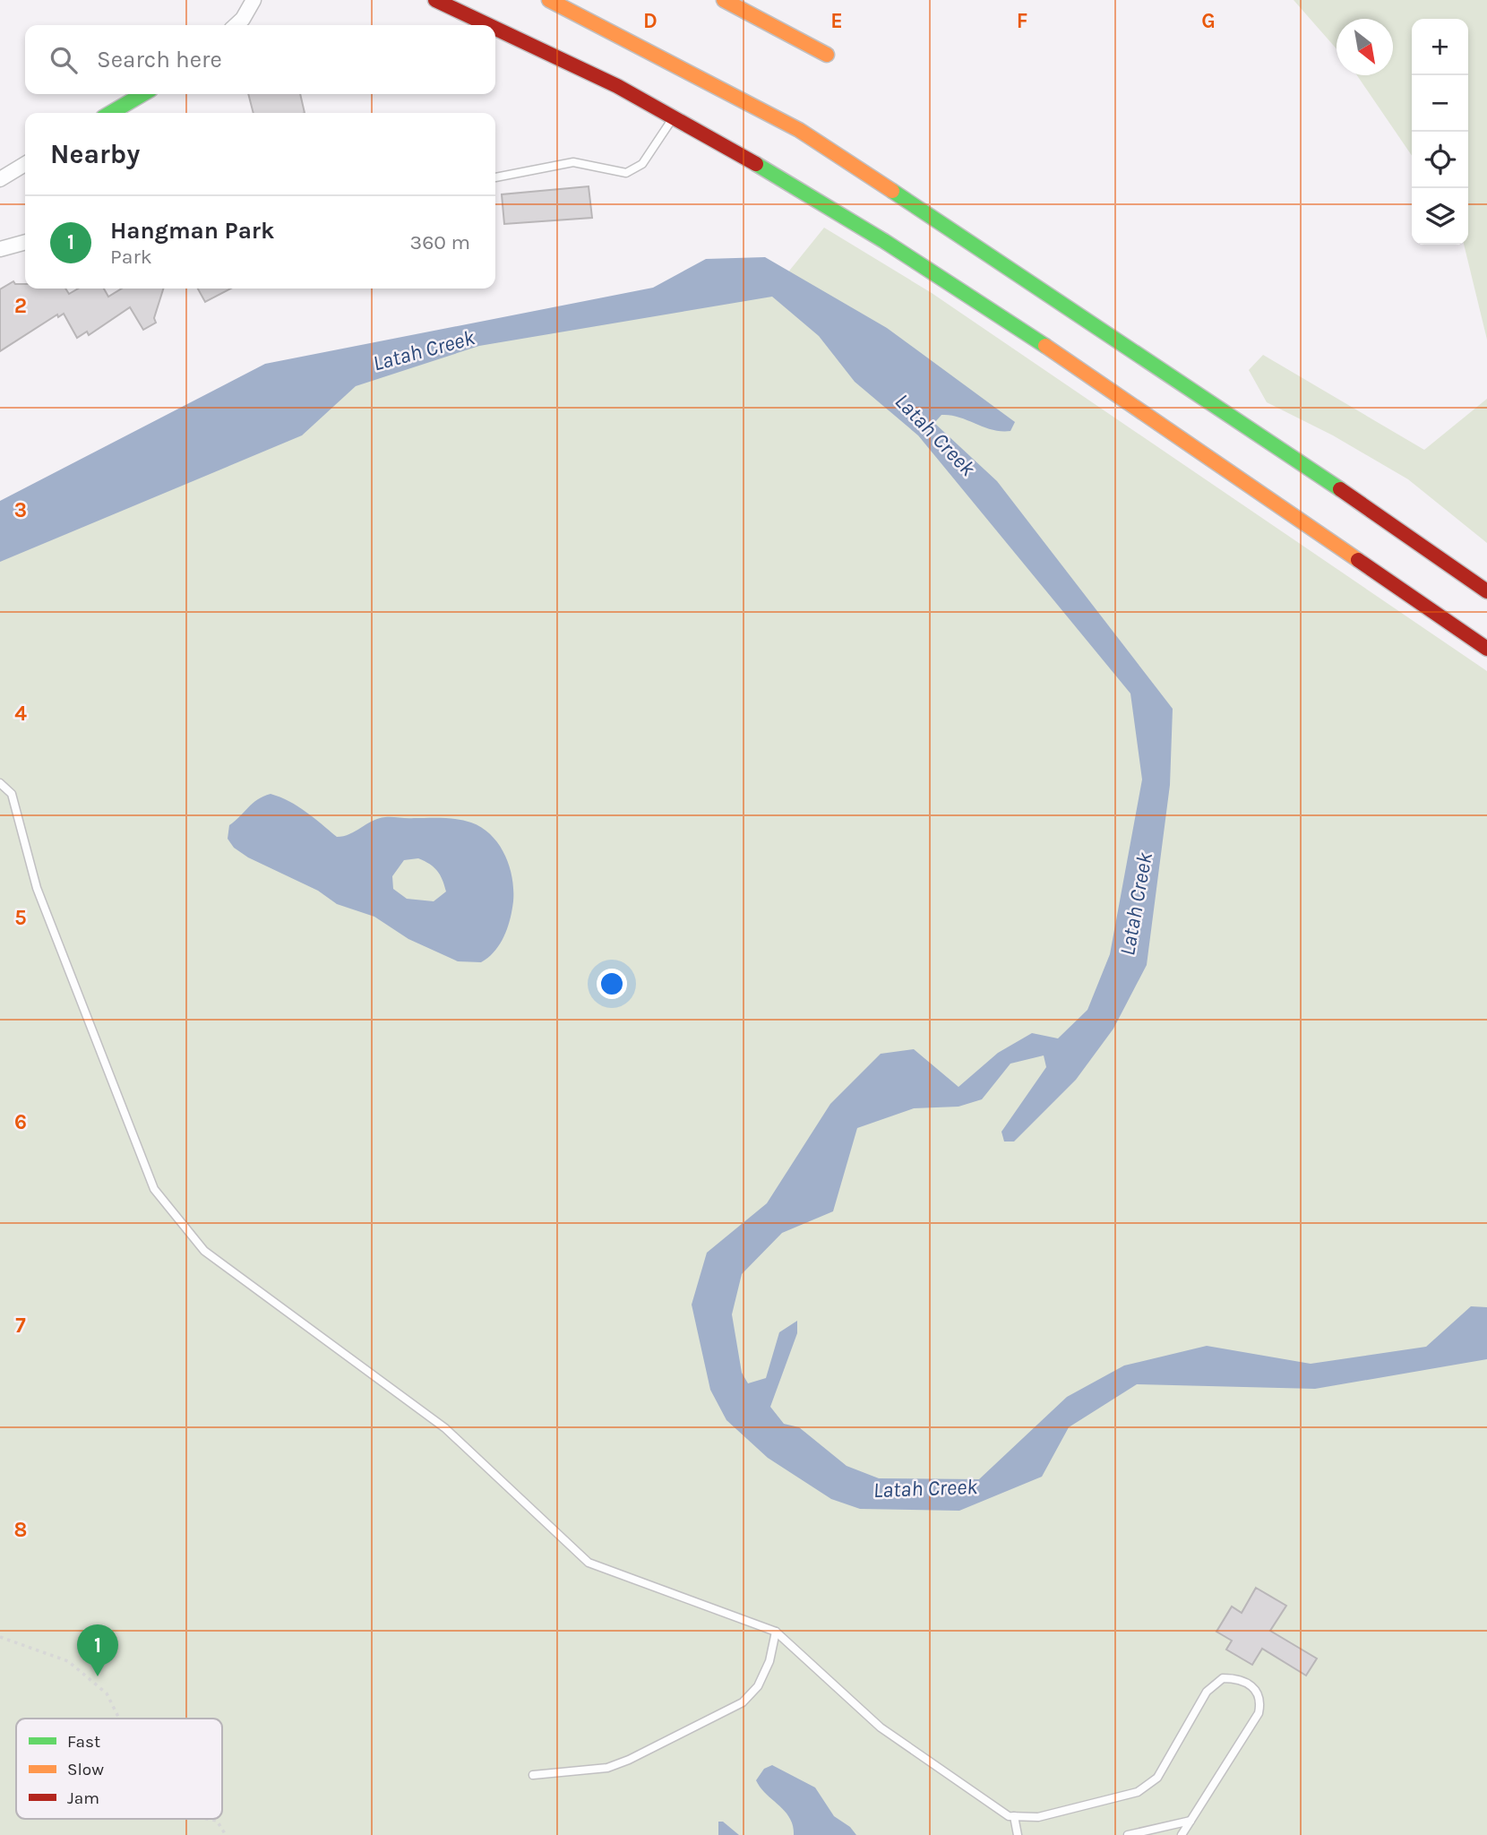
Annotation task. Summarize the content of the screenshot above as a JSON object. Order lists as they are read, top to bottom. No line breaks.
{"water":["Latah Creek"],"legend":["Fast","Slow","Jam"],"north":"bottom right","page":{"map_buttons":["+","−"],"search":"Search here","heading":"Nearby","list":[{"mark":"1","name":"Hangman Park","note":"Park","value":"360 m"}],"pins":"1"},"grid":{"columns":["D","E","F","G"],"rows":["2","3","4","5","6","7","8"]}}
